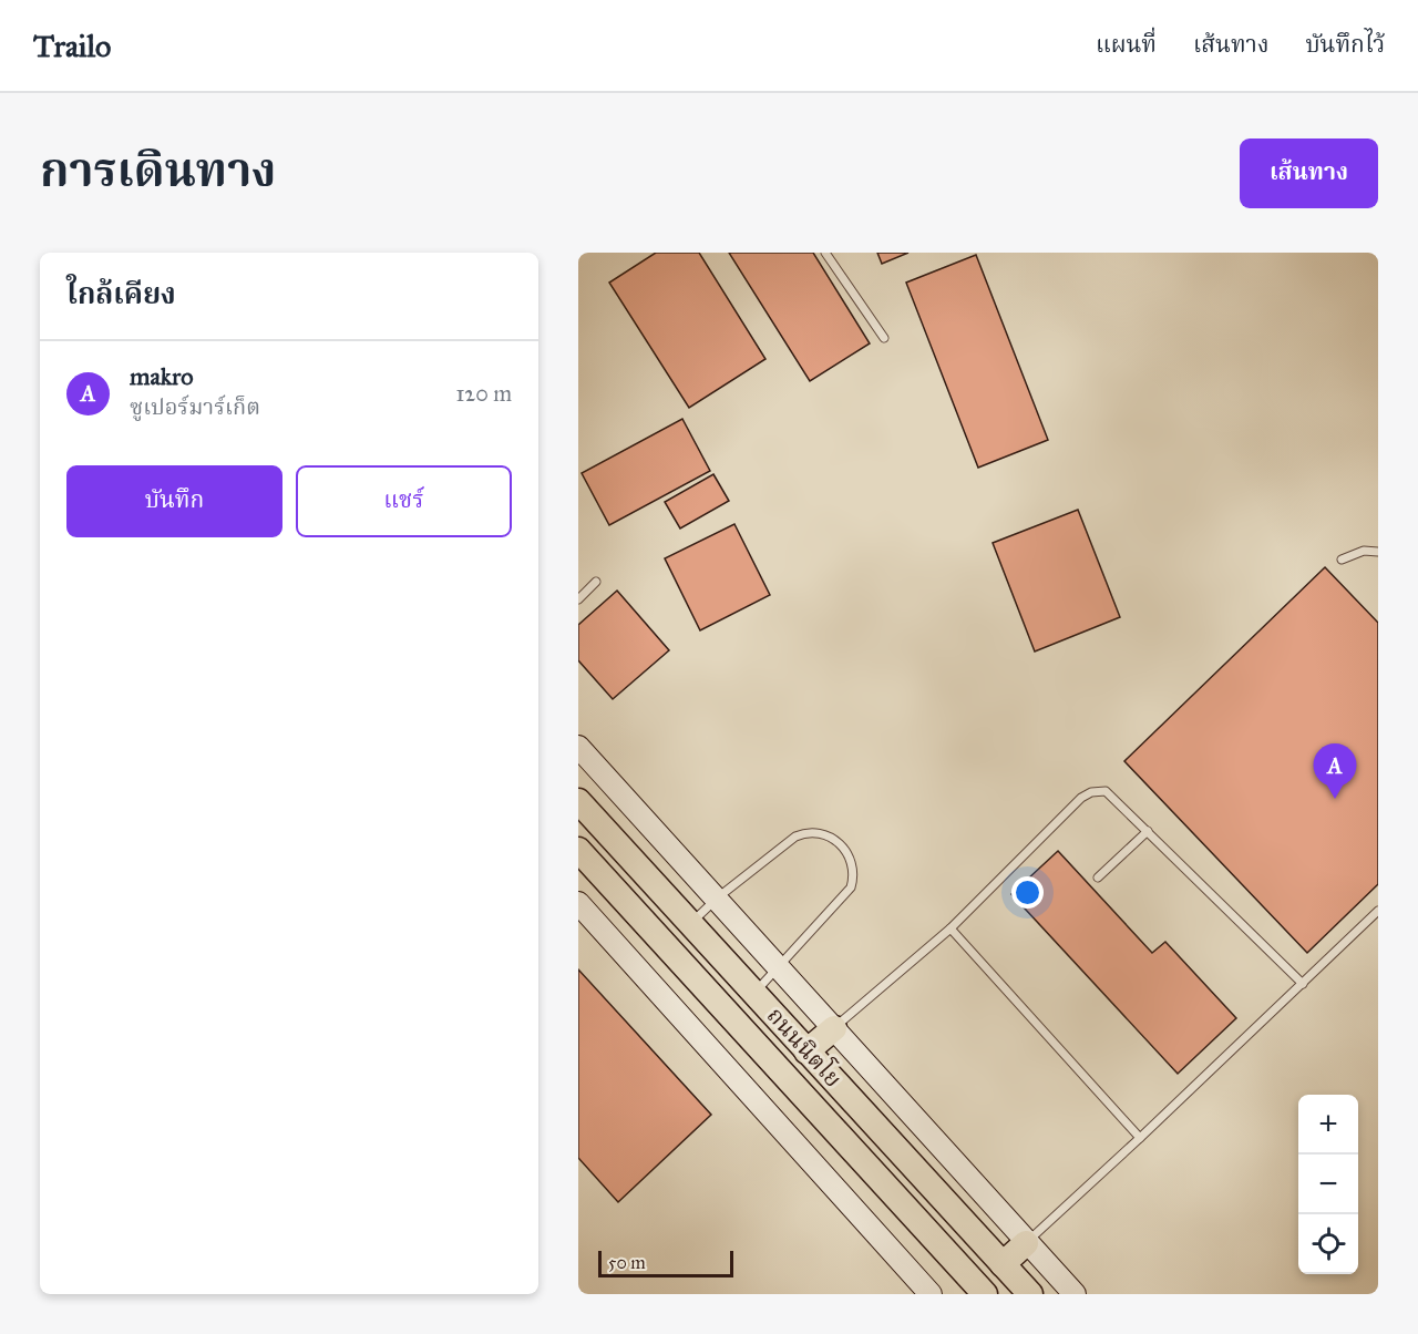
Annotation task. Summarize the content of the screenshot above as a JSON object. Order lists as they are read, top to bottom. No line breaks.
{"streets":{"highway":["ถนนนิตโย"]},"scale_bar":"50 m","page":{"header":"Trailo","nav":["แผนที่","เส้นทาง","บันทึกไว้"],"title":"การเดินทาง","buttons":["เส้นทาง",["บันทึก","แชร์"]],"heading":"ใกล้เคียง","list":[{"mark":"A","name":"makro","note":"ซูเปอร์มาร์เก็ต","value":"120 m"}],"pins":"A","map_buttons":["+","−"],"scale":"50 m"}}
